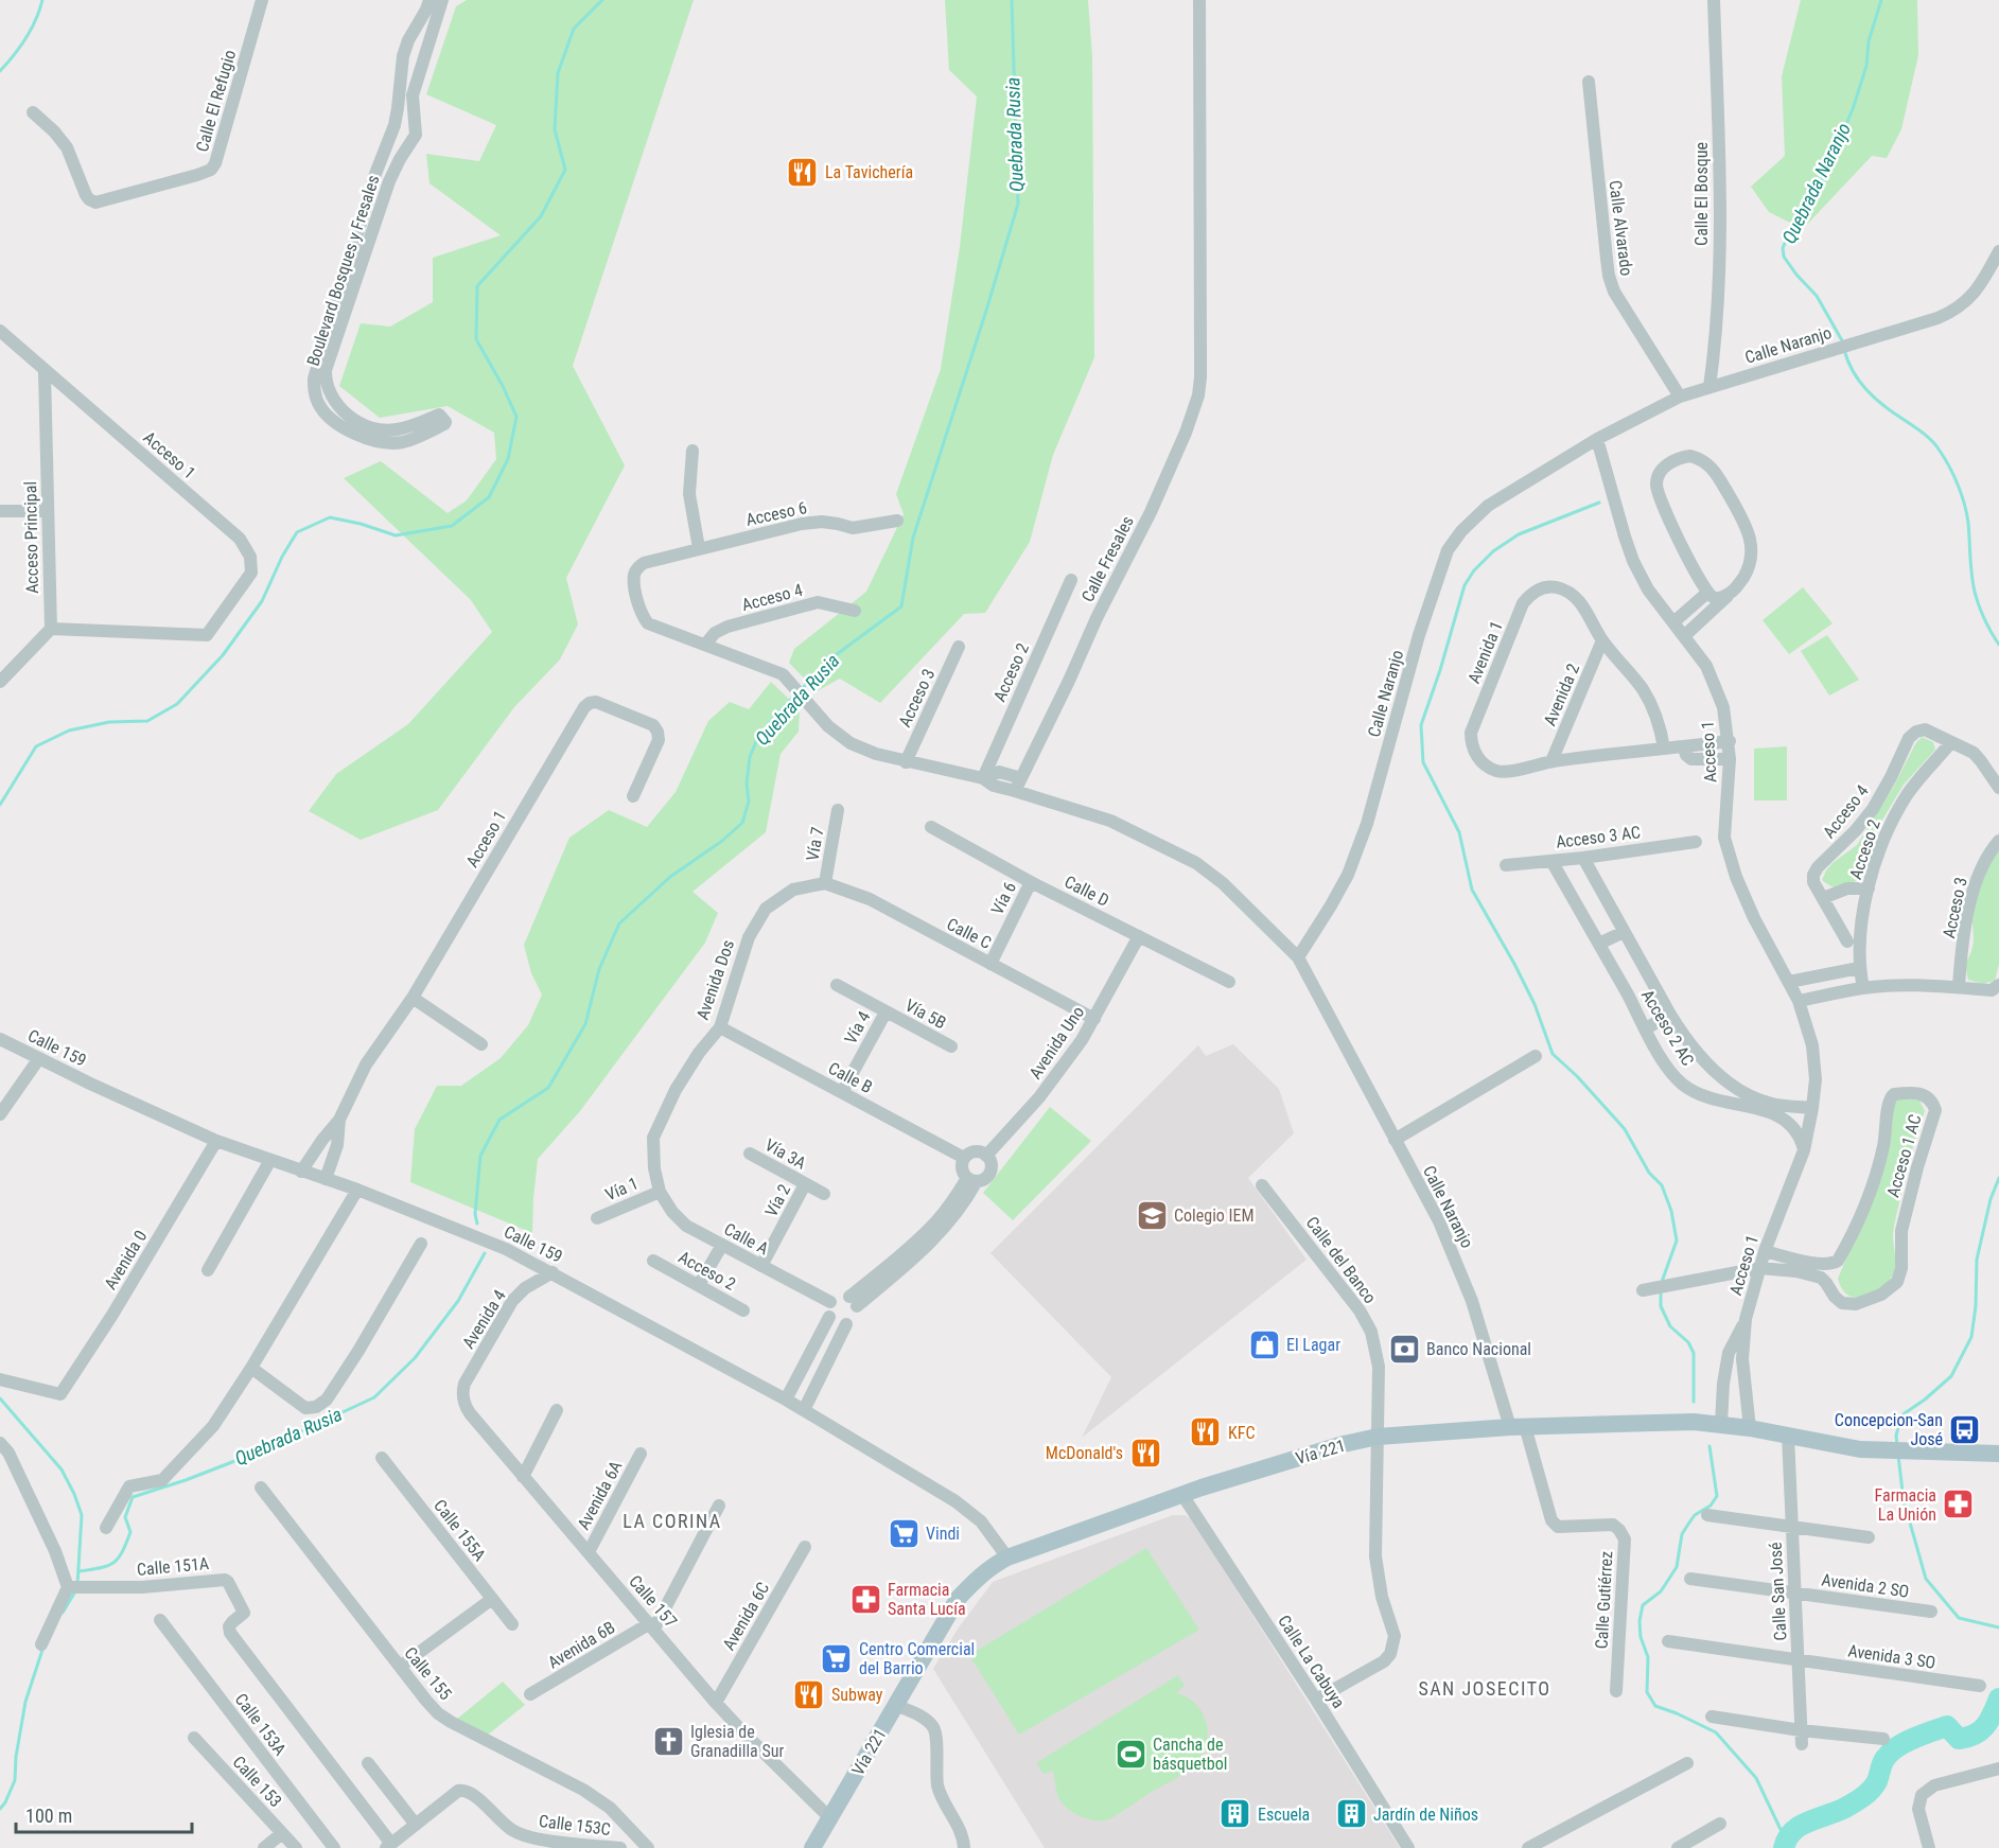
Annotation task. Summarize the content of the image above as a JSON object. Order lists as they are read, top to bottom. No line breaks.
{"streets":{"main road":["Vía 221"],"street":["Calle El Refugio","Calle El Bosque","Calle Alvarado","Boulevard Bosques y Fresales","Calle Naranjo","Acceso 1","Acceso 6","Acceso Principal","Calle Fresales","Acceso 4","Avenida 1","Acceso 2","Avenida 2","Acceso 3","Acceso 3 AC","Vía 7","Calle D","Vía 6","Calle C","Avenida Dos","Vía 5B","Vía 4","Acceso 2 AC","Avenida Uno","Calle 159","Calle B","Vía 3A","Acceso 1 AC","Vía 1","Vía 2","Calle A","Avenida 0","Calle del Banco","Avenida 4","Avenida 6A","Calle 155A","Calle 151A","Avenida 2 SO","Calle San José","Calle Gutiérrez","Calle 157","Avenida 6C","Avenida 6B","Avenida 3 SO","Calle La Cabuya","Calle 155","Calle 153A","Calle 153","Calle 153C"]},"crossings":[["Calle El Bosque","Calle Naranjo"],["Calle Alvarado","Calle Naranjo"],["Calle Naranjo","Acceso 1"],["Calle Naranjo","Vía 221"],["Calle Naranjo","Calle Gutiérrez"],["Acceso 1","Acceso Principal"],["Acceso 1","Avenida 1"],["Acceso 1","Acceso 2 AC"],["Acceso 1","Calle 159"],["Acceso 1","Acceso 1 AC"],["Acceso 1","Vía 221"],["Acceso 4","Acceso 2"],["Avenida 1","Avenida 2"],["Acceso 3 AC","Acceso 2 AC"],["Vía 7","Calle C"],["Vía 7","Avenida Dos"],["Calle D","Vía 6"],["Calle D","Avenida Uno"],["Vía 6","Calle C"],["Calle C","Avenida Dos"],["Calle C","Avenida Uno"],["Avenida Dos","Calle B"],["Avenida Dos","Vía 1"],["Avenida Dos","Calle A"],["Vía 5B","Vía 4"],["Vía 4","Calle B"],["Avenida Uno","Calle B"],["Calle 159","Avenida 0"],["Calle 159","Avenida 4"],["Calle 159","Vía 221"],["Vía 3A","Vía 2"],["Vía 1","Calle A"],["Vía 2","Calle A"],["Calle del Banco","Vía 221"],["Calle del Banco","Calle La Cabuya"],["Avenida 4","Calle 157"],["Vía 221","Calle San José"],["Vía 221","Calle Gutiérrez"],["Vía 221","Calle 157"],["Vía 221","Calle La Cabuya"],["Avenida 6A","Calle 157"],["Avenida 2 SO","Calle San José"],["Calle San José","Avenida 3 SO"],["Calle 157","Avenida 6C"],["Calle 157","Avenida 6B"]],"districts":["LA CORINA","SAN JOSECITO"],"water":["Quebrada Rusia","Quebrada Naranjo"],"places":{"restaurant":["La Tavichería","KFC","McDonald's","Subway"],"school or university":["Colegio IEM"],"shop":["El Lagar"],"bank":["Banco Nacional"],"bus stop":["Concepcion-San José"],"pharmacy":["Farmacia La Unión","Farmacia Santa Lucía"],"supermarket":["Vindi","Centro Comercial del Barrio"],"church":["Iglesia de Granadilla Sur"],"sports":["Cancha de básquetbol"],"building":["Escuela","Jardín de Niños"]},"scale_bar":"100 m"}
